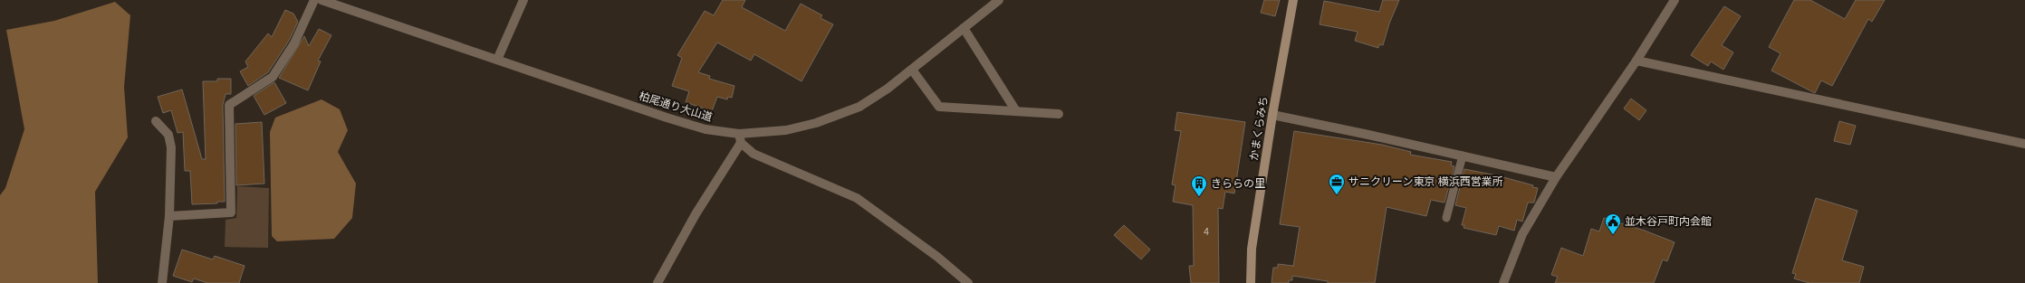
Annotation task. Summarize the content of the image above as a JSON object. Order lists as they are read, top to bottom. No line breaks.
{"streets":{"main road":["かまくらみち"],"street":["柏尾通り大山道"]},"places":{"office":["サニクリーン東京 横浜西営業所"],"building":["きららの里"],"public building":["並木谷戸町内会館"]},"house_numbers":["4"]}
